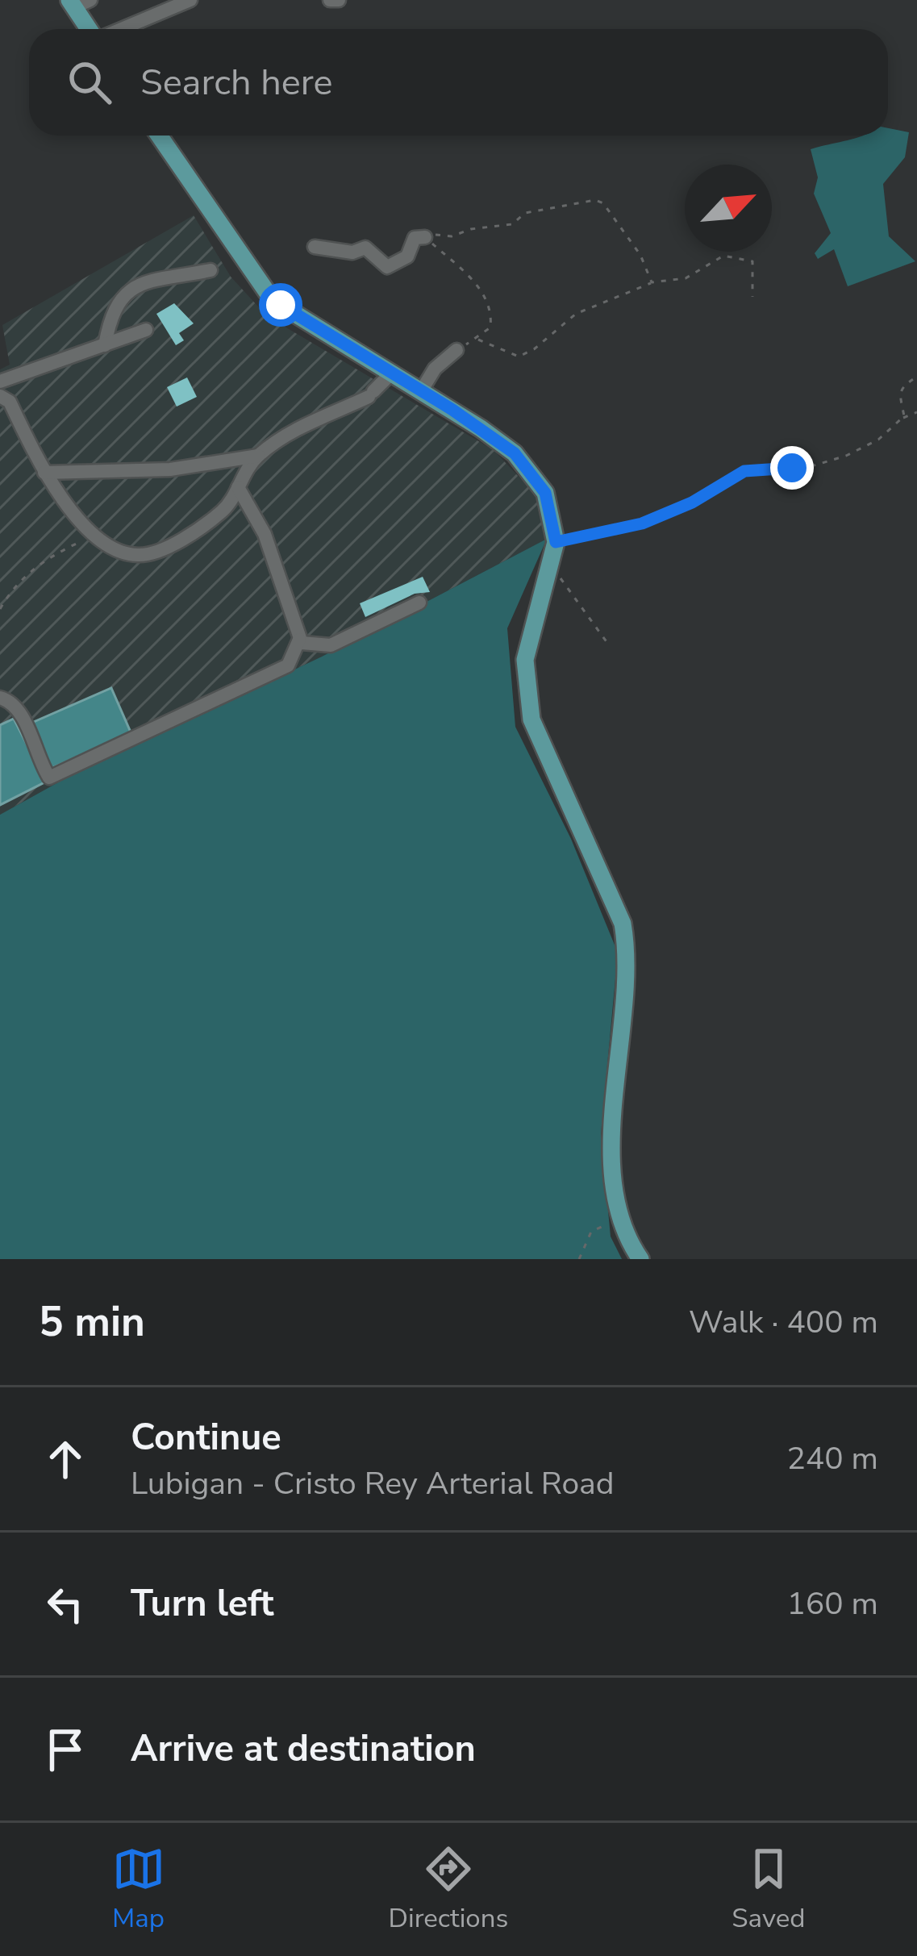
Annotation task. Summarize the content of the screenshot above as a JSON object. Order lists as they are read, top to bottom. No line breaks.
{"north":"top right","page":{"search":"Search here","heading":["5 min","Walk · 400 m"],"list":[["Continue","Lubigan - Cristo Rey Arterial Road","240 m"],["Turn left","160 m"],"Arrive at destination"],"nav":["Map","Directions","Saved"]}}
